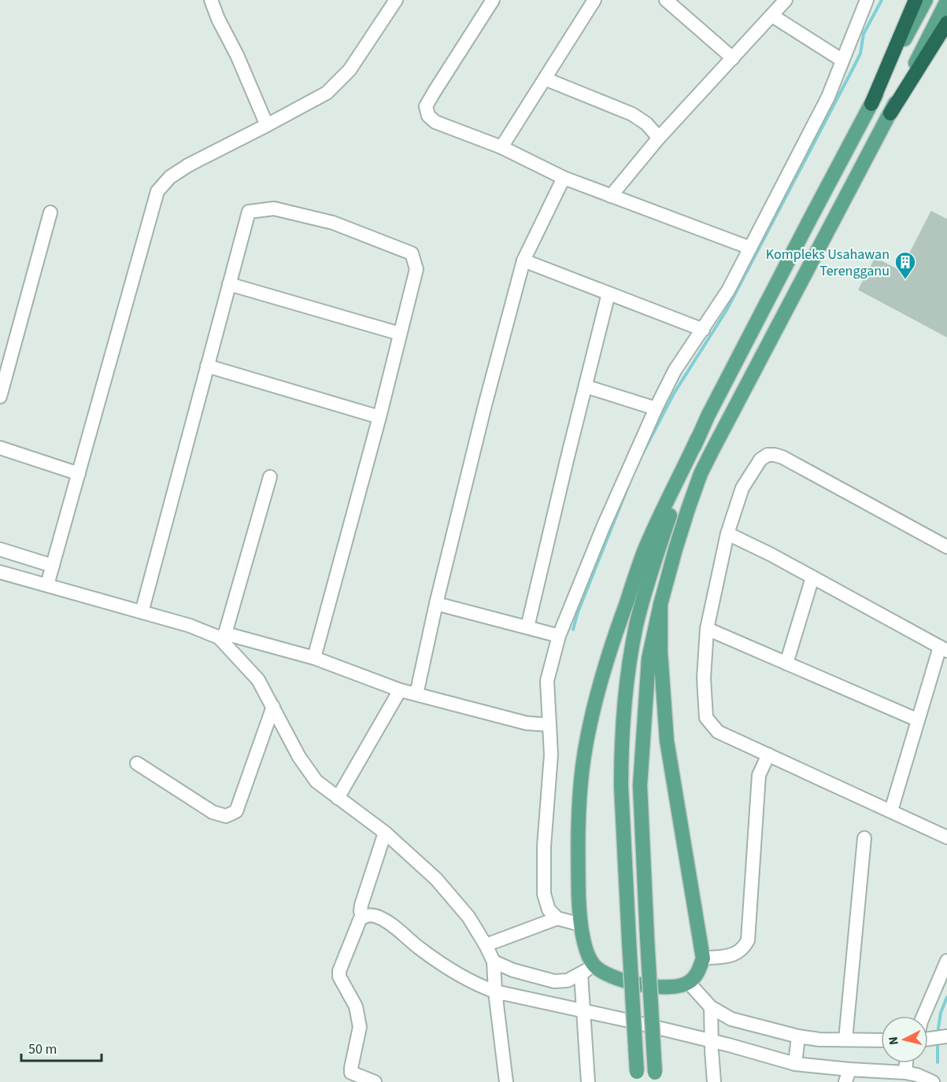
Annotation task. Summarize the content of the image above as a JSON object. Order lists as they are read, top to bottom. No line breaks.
{"places":{"building":["Kompleks Usahawan Terengganu"]},"scale_bar":"50 m","north":"left"}
